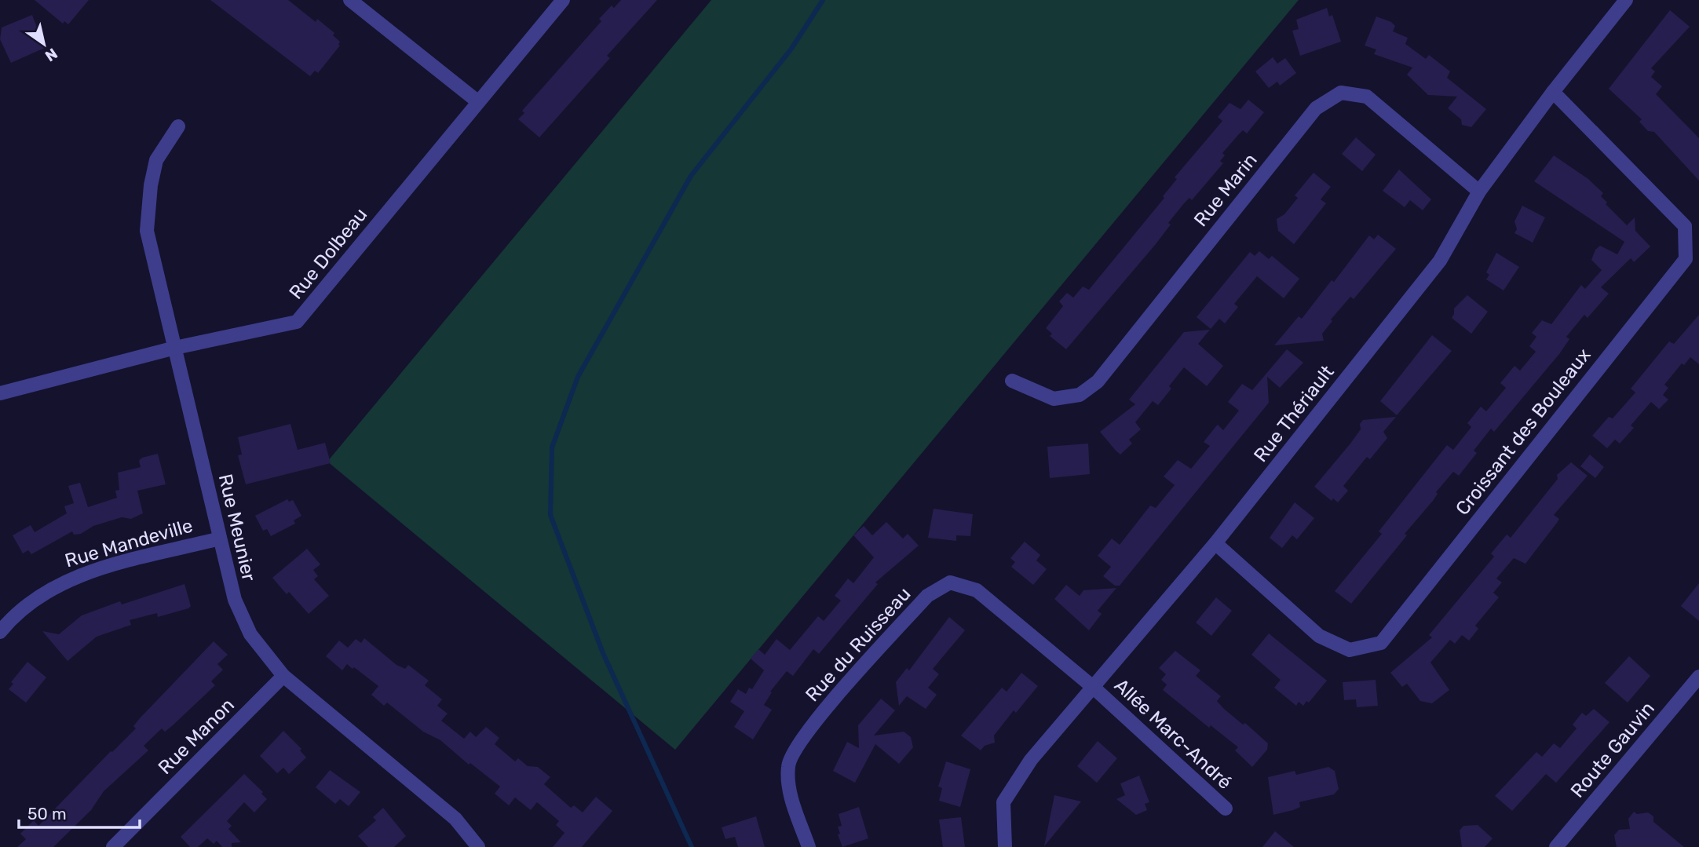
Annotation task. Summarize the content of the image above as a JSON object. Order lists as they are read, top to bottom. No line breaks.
{"streets":{"street":["Rue Marin","Rue Dolbeau","Rue Thériault","Croissant des Bouleaux","Rue Meunier","Rue Mandeville","Rue du Ruisseau","Allée Marc-André","Rue Manon","Route Gauvin"]},"crossings":[["Rue Marin","Rue Thériault"],["Rue Dolbeau","Rue Meunier"],["Rue Thériault","Croissant des Bouleaux"],["Rue Thériault","Rue du Ruisseau"],["Rue Thériault","Allée Marc-André"],["Rue Meunier","Rue Mandeville"],["Rue Meunier","Rue Manon"],["Rue du Ruisseau","Allée Marc-André"]],"scale_bar":"50 m","north":"bottom right"}
